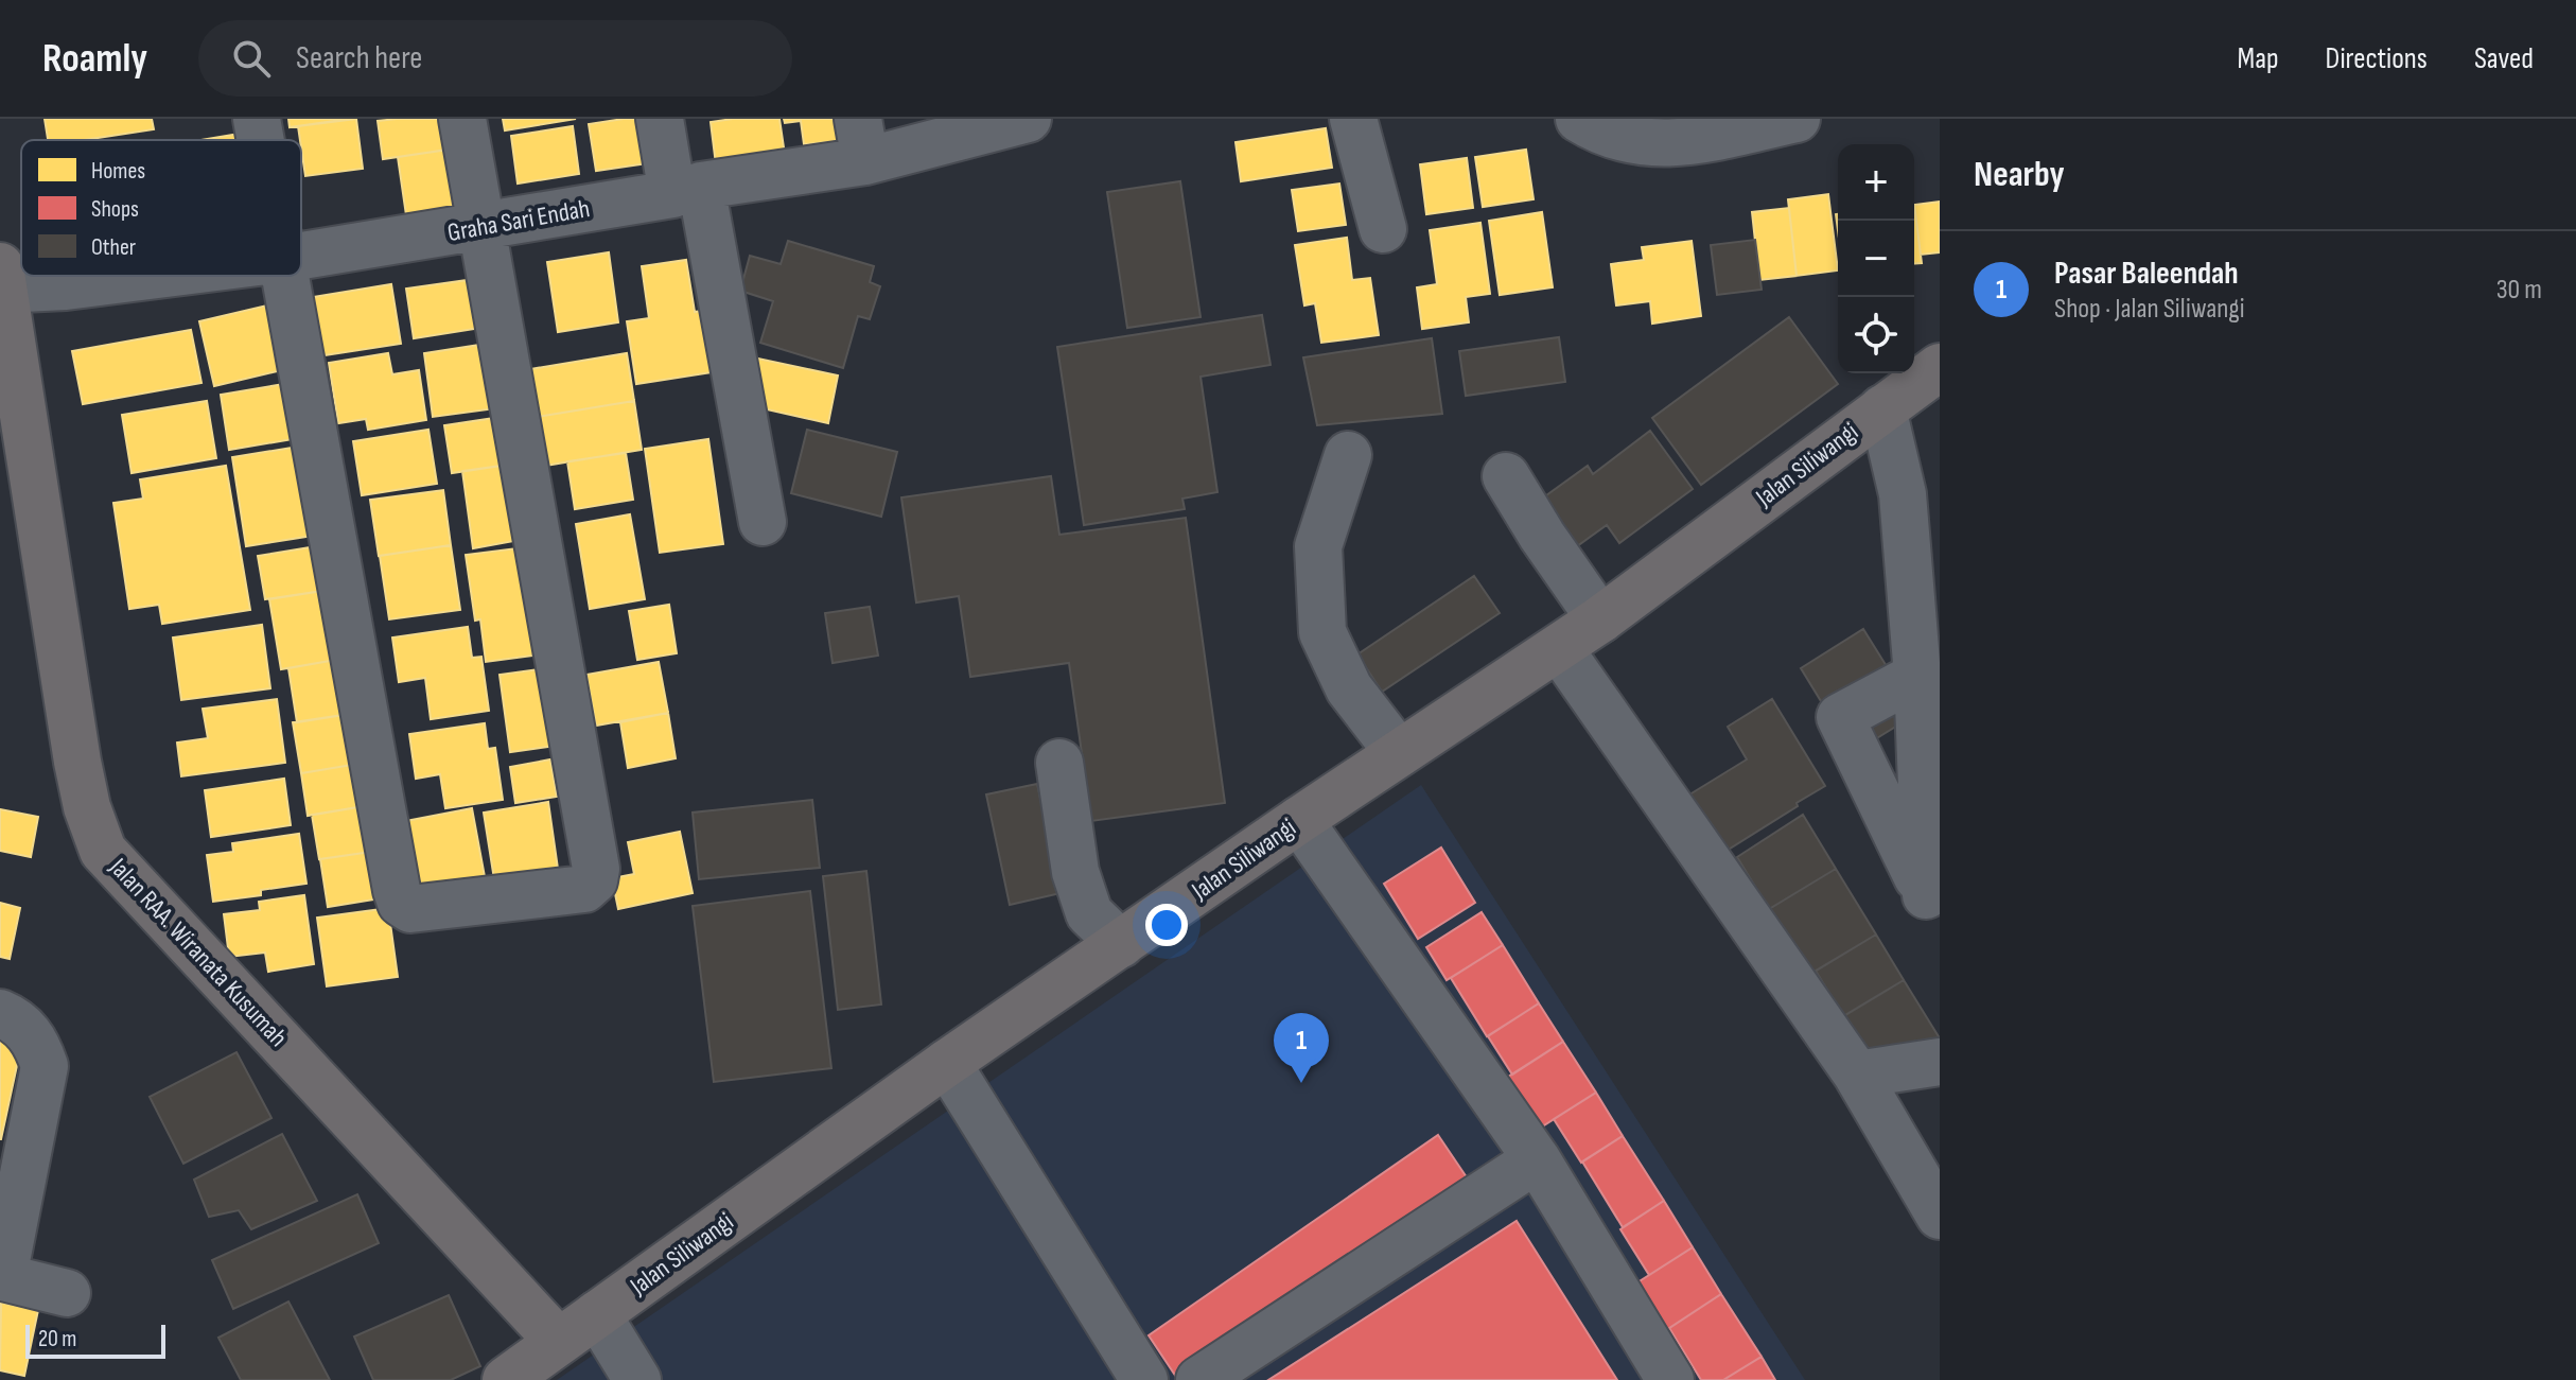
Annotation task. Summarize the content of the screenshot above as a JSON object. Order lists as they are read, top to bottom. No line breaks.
{"streets":{"main road":["Jalan Siliwangi","Jalan RAA. Wiranata Kusumah"],"street":["Graha Sari Endah"]},"crossings":[["Graha Sari Endah","Jalan RAA. Wiranata Kusumah"],["Jalan Siliwangi","Jalan RAA. Wiranata Kusumah"]],"legend":["Homes","Shops","Other"],"scale_bar":"20 m","page":{"header":"Roamly","search":"Search here","nav":["Map","Directions","Saved"],"heading":"Nearby","map_buttons":["+","−"],"list":[{"mark":"1","name":"Pasar Baleendah","note":"Shop · Jalan Siliwangi","value":"30 m"}],"pins":"1","scale":"20 m"}}
